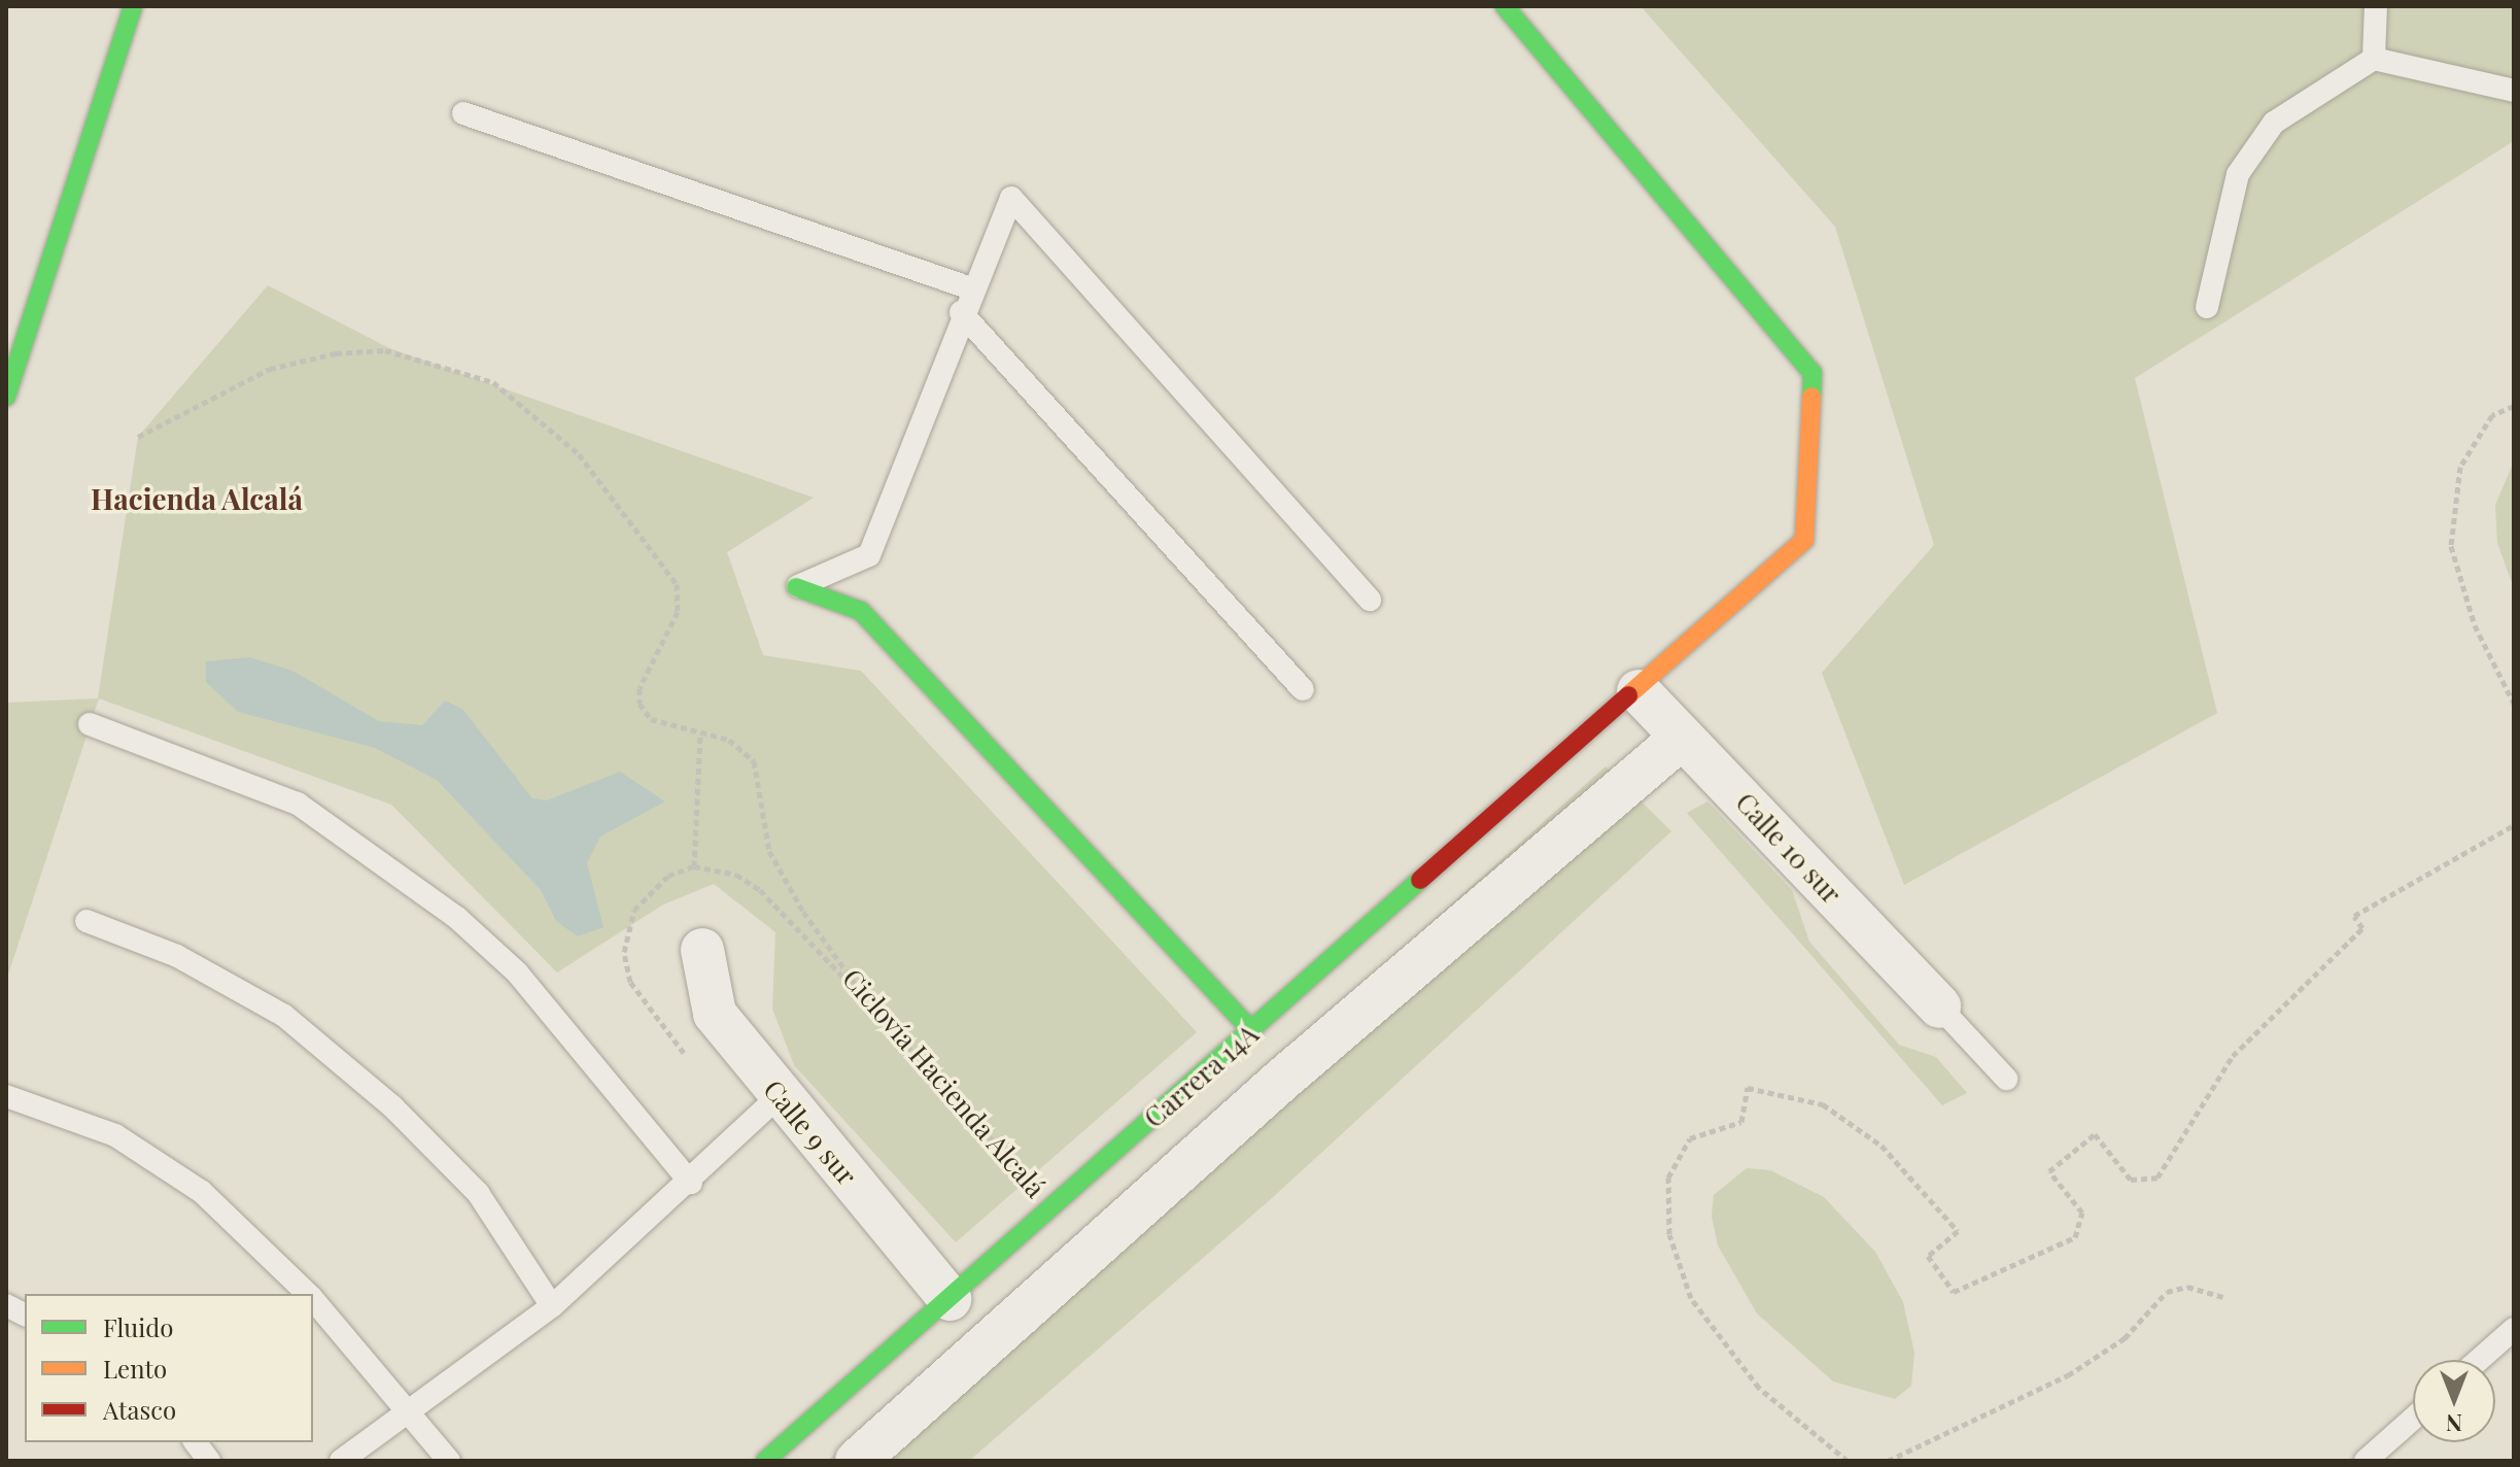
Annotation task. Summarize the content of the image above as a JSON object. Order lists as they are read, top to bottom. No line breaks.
{"streets":{"street":["Calle 10 sur","Carrera 14A","Calle 9 sur"],"path":["Ciclovía Hacienda Alcalá"]},"crossings":[["Calle 10 sur","Carrera 14A"],["Carrera 14A","Ciclovía Hacienda Alcalá"],["Carrera 14A","Calle 9 sur"]],"districts":["Hacienda Alcalá"],"legend":["Fluido","Lento","Atasco"],"north":"bottom"}
